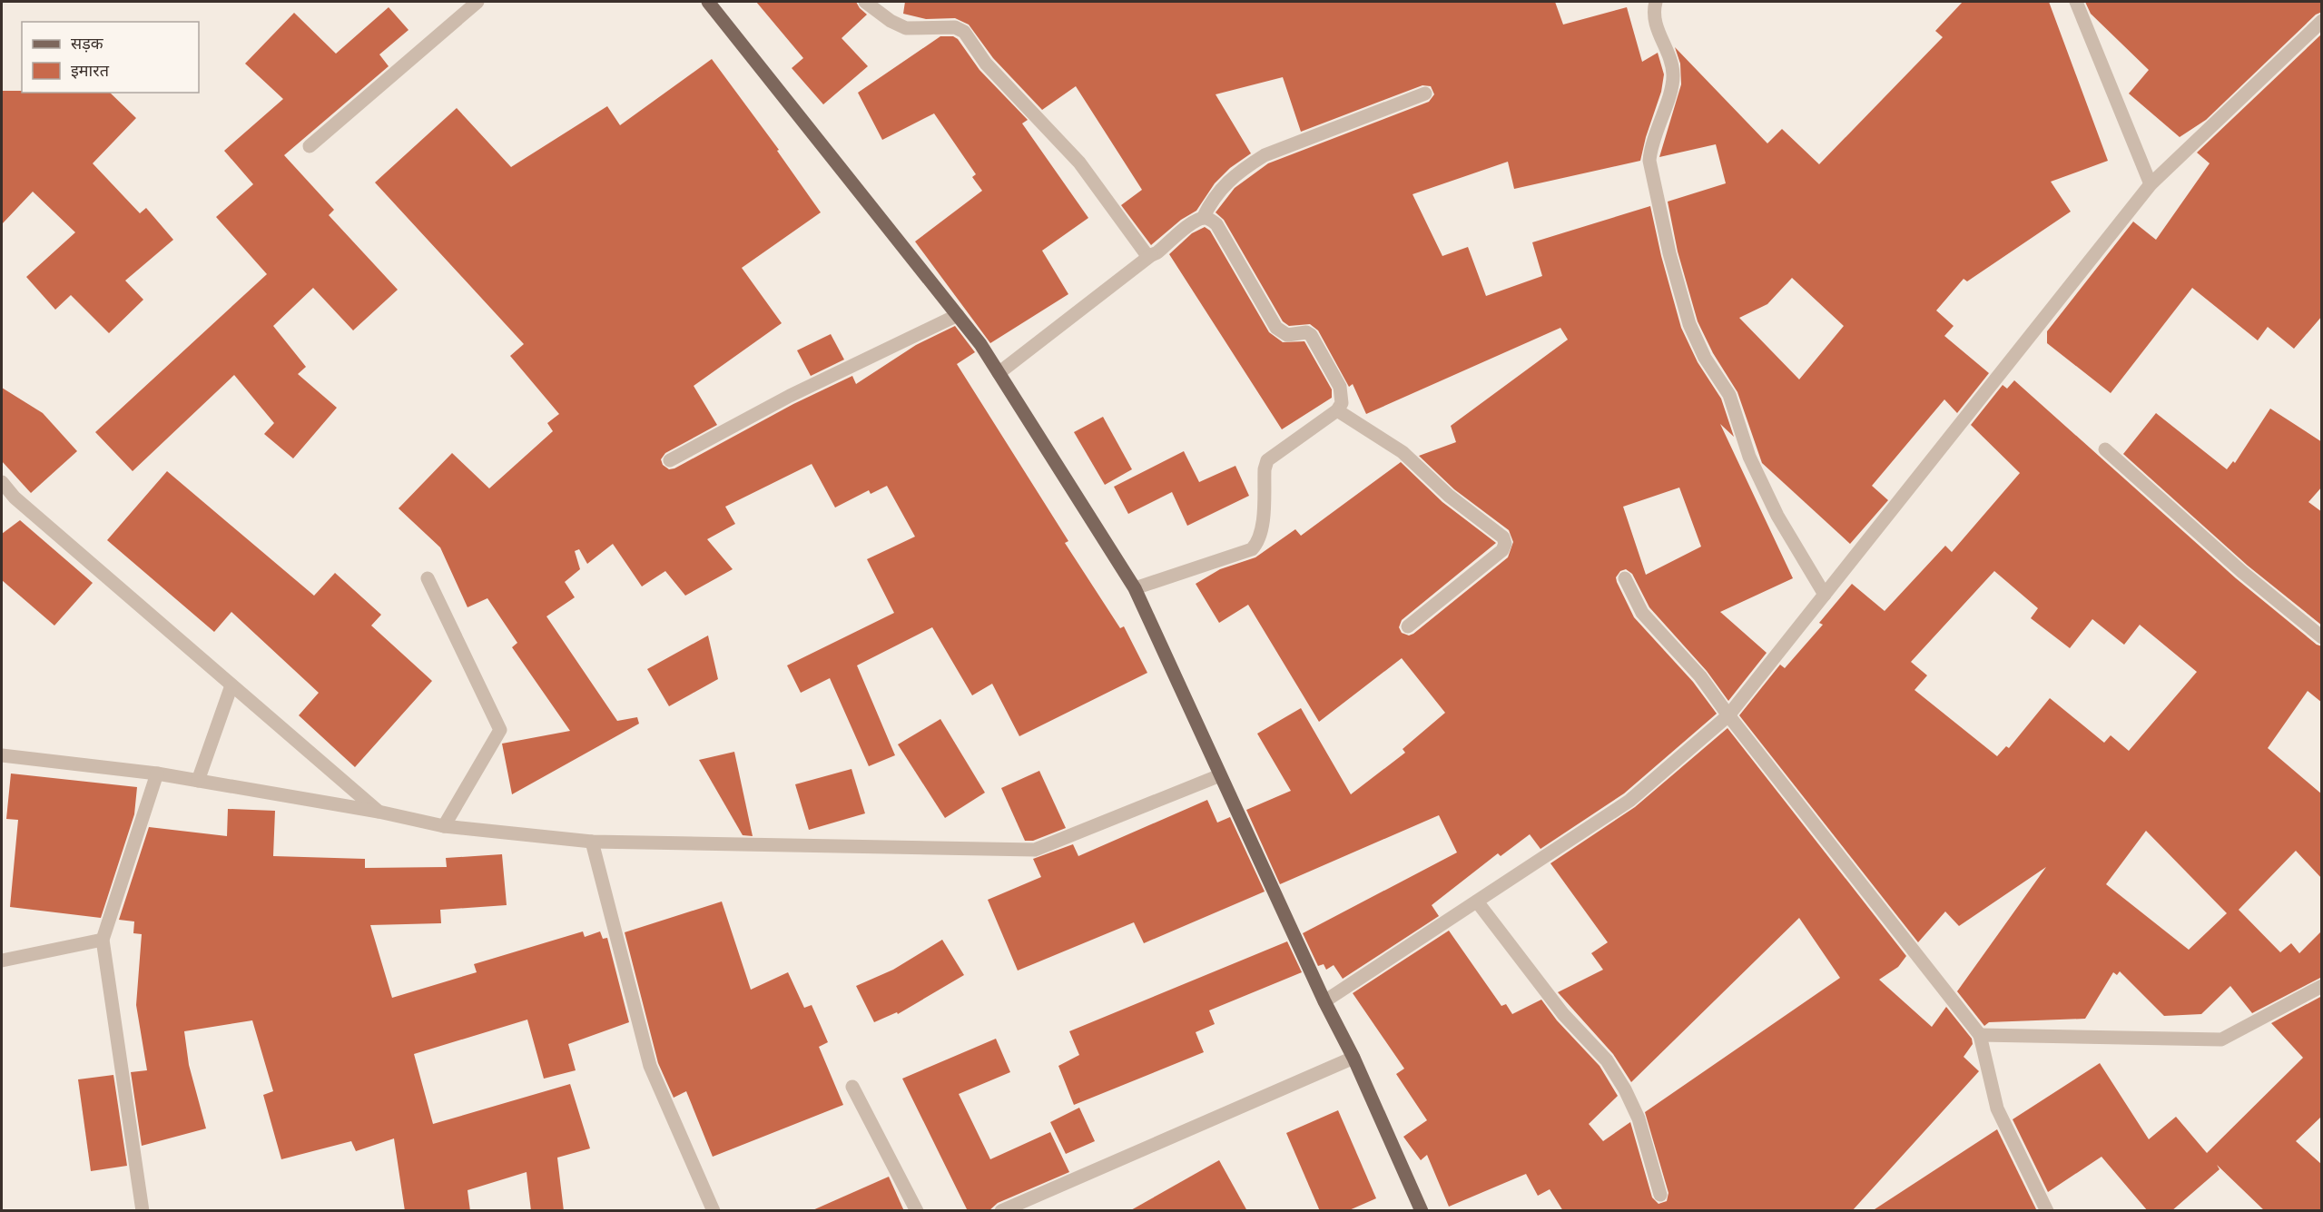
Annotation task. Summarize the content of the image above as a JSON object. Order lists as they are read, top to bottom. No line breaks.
{"legend":["सड़क","इमारत"]}
